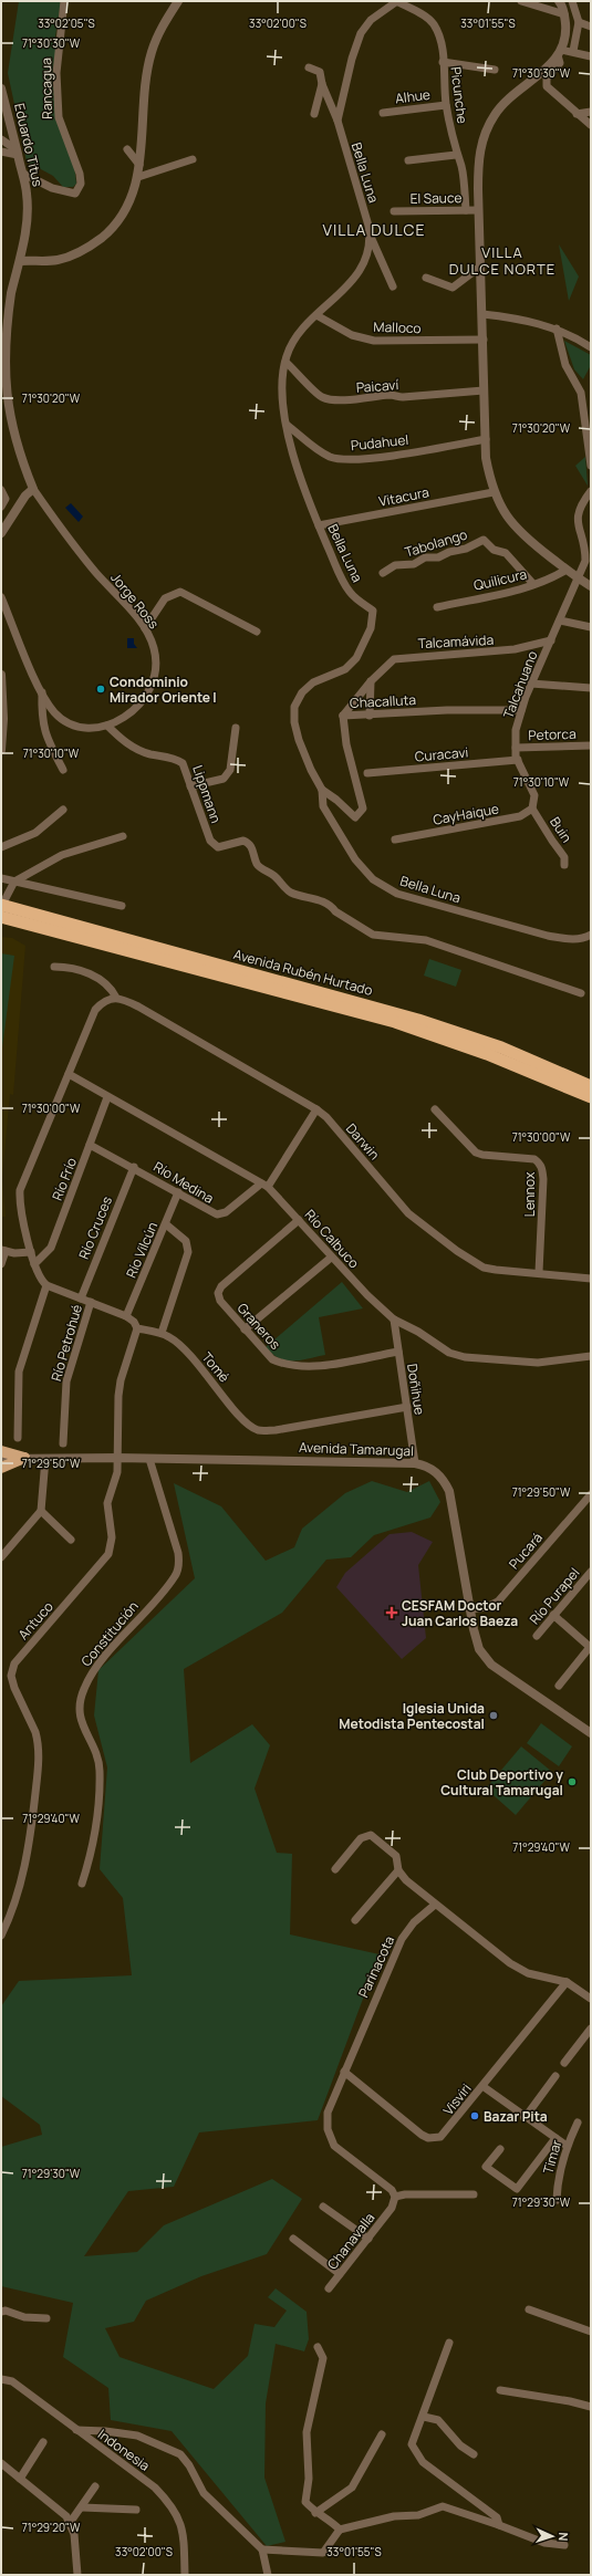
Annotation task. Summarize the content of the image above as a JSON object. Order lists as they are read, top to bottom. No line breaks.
{"streets":{"highway":["Avenida Rubén Hurtado"],"street":["Rancagua","Picunche","Alhue","Eduardo Titus","Bella Luna","El Sauce","Malloco","Paicaví","Pudahuel","Vitacura","Tabolango","Quilicura","Jorge Ross","Talcamávida","Talcahuano","Chacalluta","Petorca","Curacavi","Lippmann","CayHaique","Buin","Darwin","Río Frío","Río Medina","Lennox","Río Cruces","Río Calbuco","Río Vilcún","Graneros","Río Petrohué","Tomé","Doñihue","Avenida Tamarugal","Pucará","Río Purapel","Antuco","Constitución","Parinacota","Visviri","Timar","Chanavalla","Indonesia"]},"crossings":[["Rancagua","Eduardo Titus"],["Picunche","Alhue"],["Picunche","El Sauce"],["Eduardo Titus","Jorge Ross"],["Bella Luna","Malloco"],["Bella Luna","Paicaví"],["Bella Luna","Pudahuel"],["Bella Luna","Vitacura"],["Bella Luna","Chacalluta"],["Tabolango","Quilicura"],["Jorge Ross","Lippmann"],["Talcamávida","Talcahuano"],["Talcamávida","Chacalluta"],["Talcahuano","Chacalluta"],["Talcahuano","Petorca"],["Talcahuano","Curacavi"],["Talcahuano","CayHaique"],["Talcahuano","Buin"],["CayHaique","Buin"],["Darwin","Río Medina"],["Darwin","Lennox"],["Río Frío","Río Medina"],["Río Frío","Río Calbuco"],["Río Medina","Río Cruces"],["Río Medina","Río Calbuco"],["Río Medina","Río Vilcún"],["Río Calbuco","Graneros"],["Río Calbuco","Doñihue"],["Graneros","Doñihue"],["Tomé","Doñihue"],["Tomé","Antuco"],["Doñihue","Avenida Tamarugal"],["Avenida Tamarugal","Pucará"],["Avenida Tamarugal","Antuco"],["Avenida Tamarugal","Constitución"],["Parinacota","Visviri"],["Parinacota","Chanavalla"]],"districts":["VILLA DULCE","VILLA DULCE NORTE"],"places":{"other":["Condominio Mirador Oriente I","Iglesia Unida Metodista Pentecostal","Club Deportivo y Cultural Tamarugal","Bazar Pita"],"health":["CESFAM Doctor Juan Carlos Baeza"]},"north":"right","coordinates":["33°02'05\"S","33°02'00\"S","33°01'55\"S","71°30'30\"W","71°30'20\"W","71°30'10\"W","71°30'00\"W","71°29'50\"W","71°29'40\"W","71°29'30\"W","71°29'20\"W"]}
